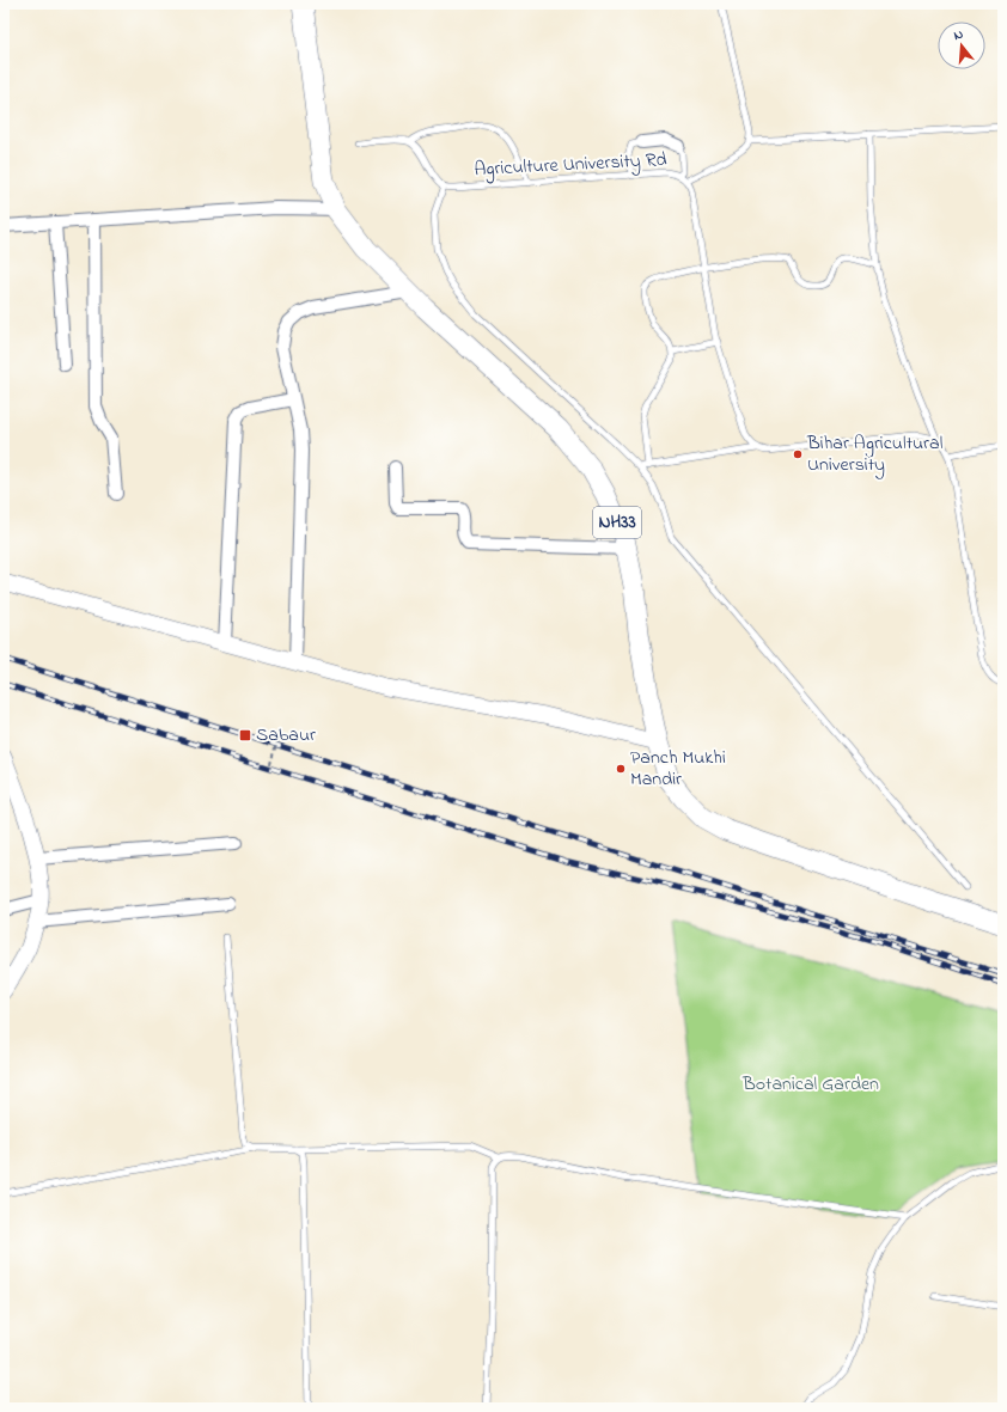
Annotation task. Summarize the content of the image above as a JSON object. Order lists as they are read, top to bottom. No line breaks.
{"streets":{"highway":["NH33"],"lane":["Agriculture University Rd"]},"parks":["Botanical Garden"],"places":{"other":["Bihar Agricultural University","Panch Mukhi Mandir"],"transit":["Sabaur"]},"north":"top"}
